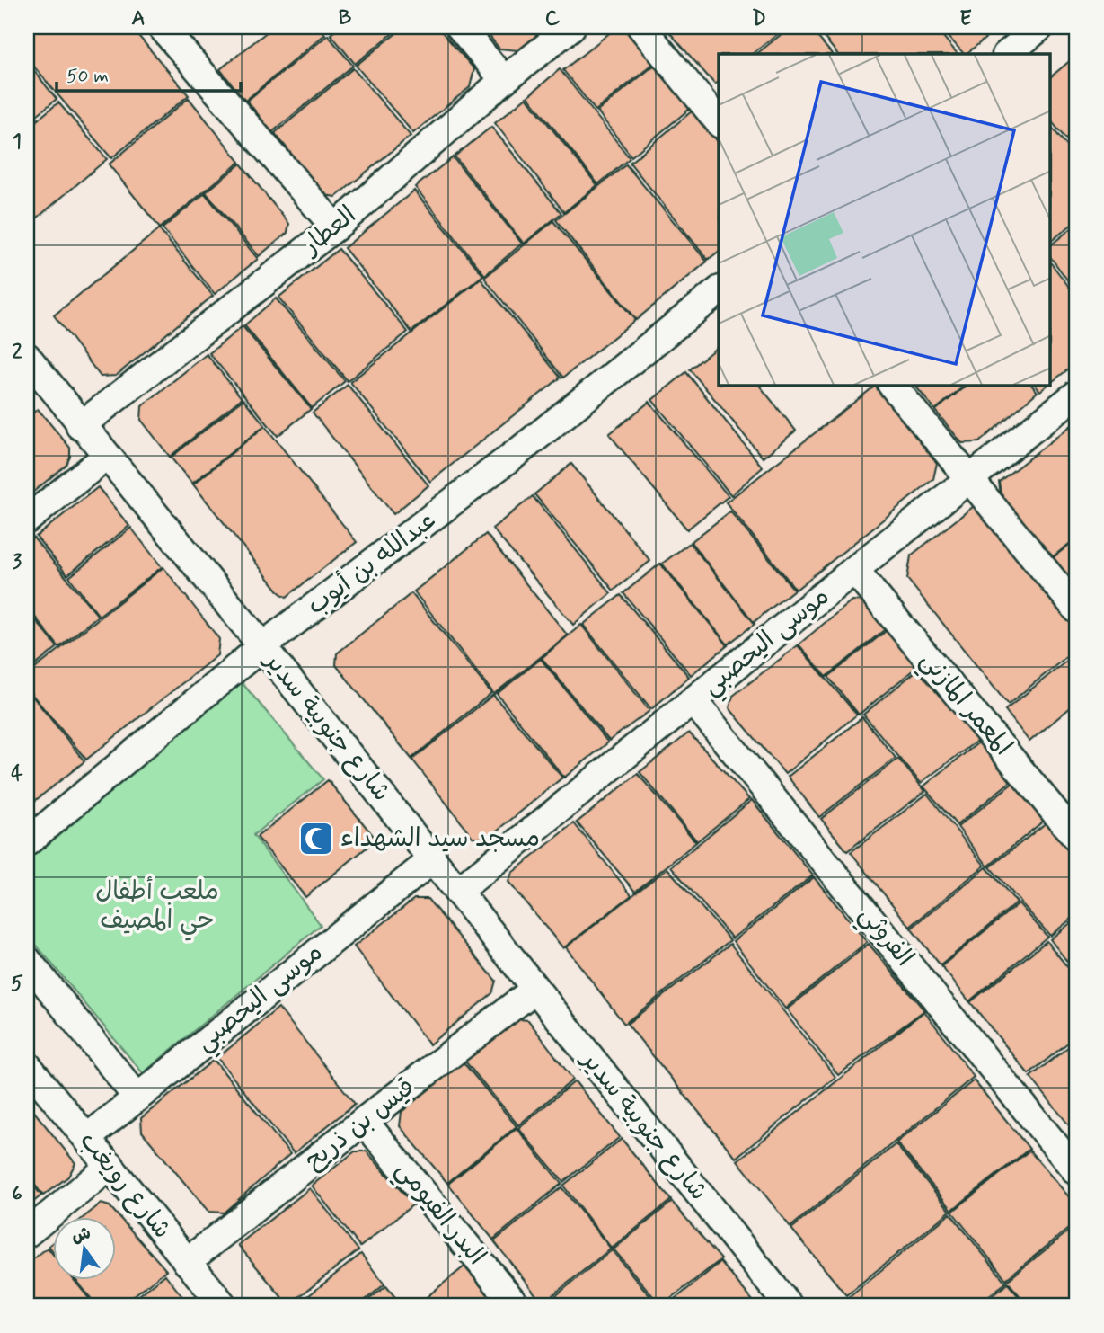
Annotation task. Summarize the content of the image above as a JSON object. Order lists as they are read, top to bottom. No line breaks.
{"streets":{"street":["العطار","عبدالله بن أيوب","موسى اليحصبي","المعمر المازني","شارع جنوبية سدير","الفروثي","قيس بن ذريح","شارع رويغب","البدر الفيومي"]},"crossings":[["العطار","شارع جنوبية سدير"],["عبدالله بن أيوب","شارع جنوبية سدير"],["موسى اليحصبي","المعمر المازني"],["موسى اليحصبي","شارع جنوبية سدير"],["موسى اليحصبي","الفروثي"],["موسى اليحصبي","شارع رويغب"],["شارع جنوبية سدير","قيس بن ذريح"],["قيس بن ذريح","شارع رويغب"],["قيس بن ذريح","البدر الفيومي"]],"parks":["ملعب أطفال حي المصيف"],"places":{"mosque":["مسجد سيد الشهداء"]},"scale_bar":"50 m","north":"top","grid":{"columns":["A","B","C","D","E"],"rows":["1","2","3","4","5","6"]}}
